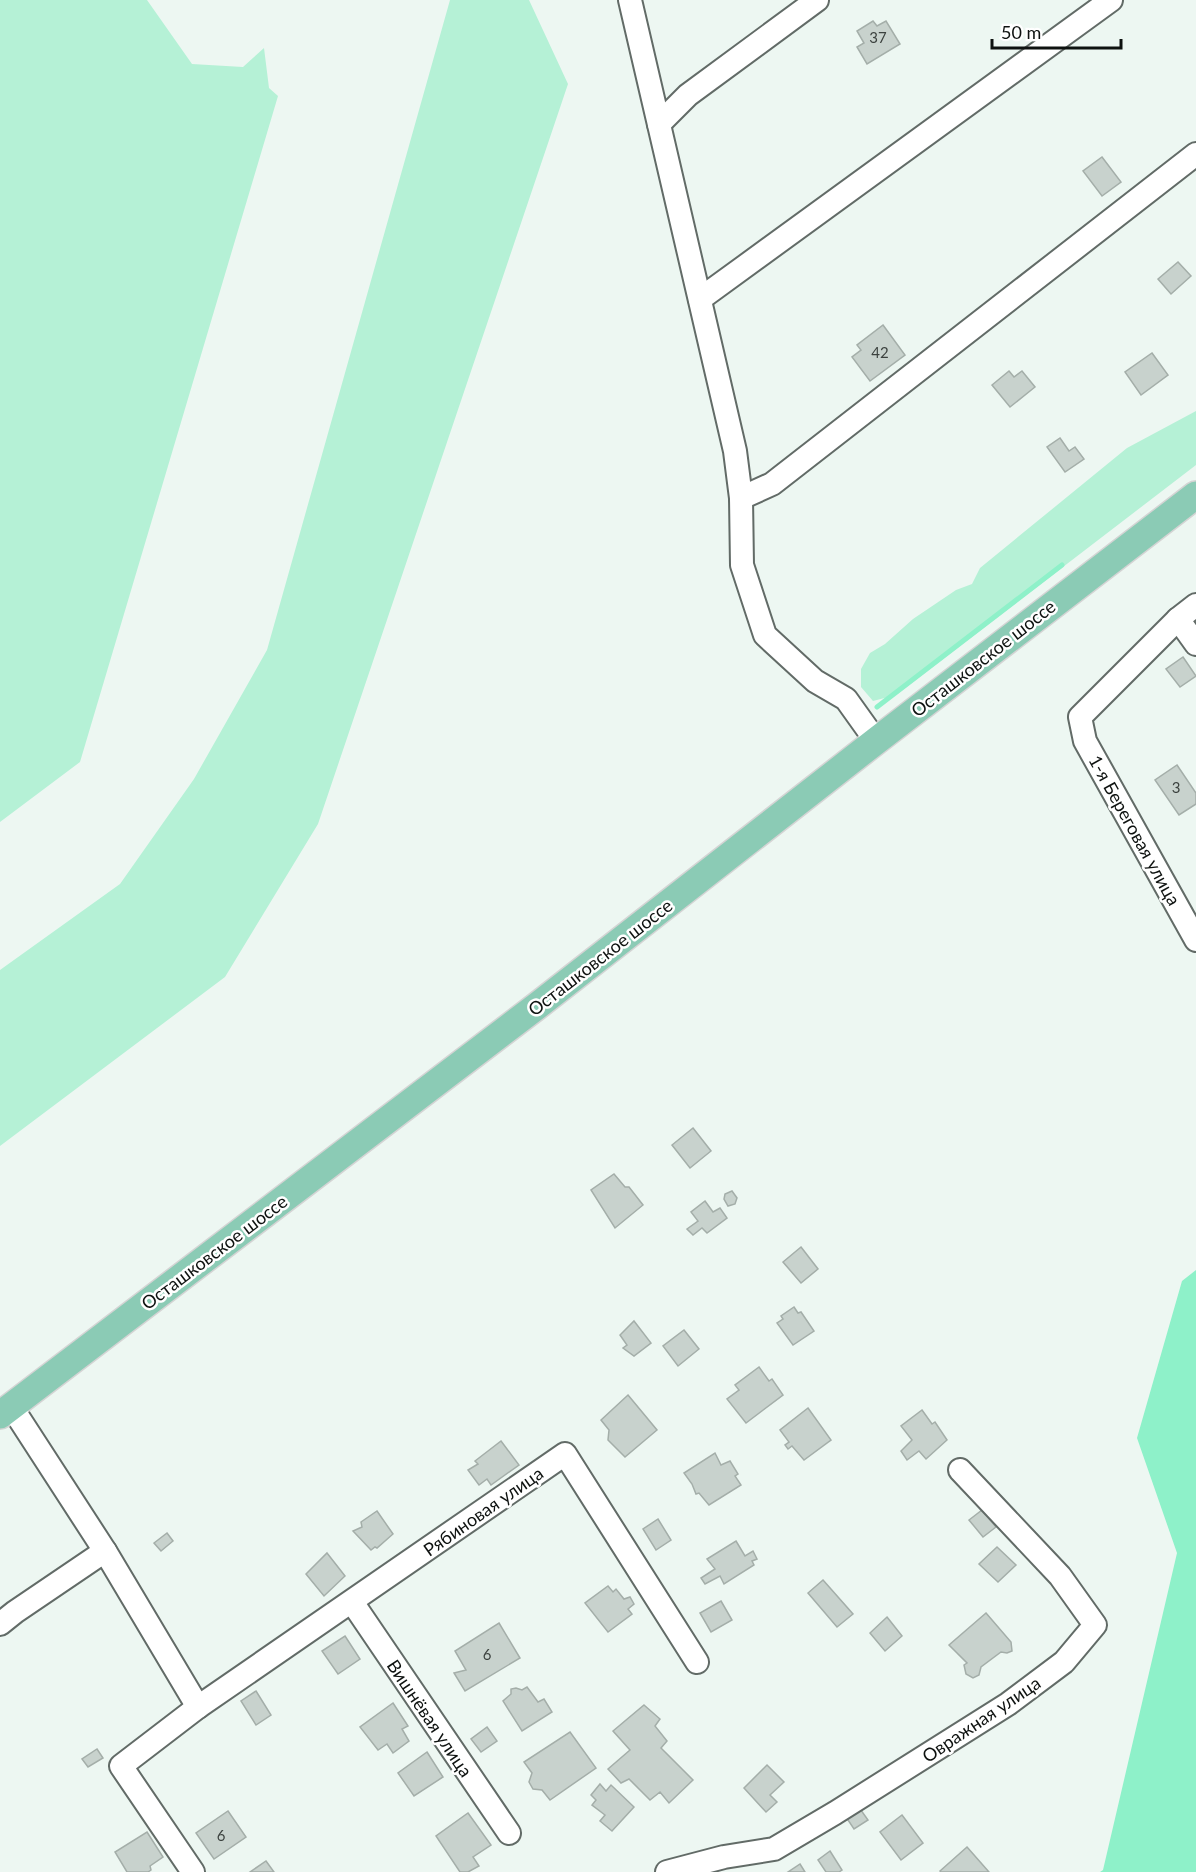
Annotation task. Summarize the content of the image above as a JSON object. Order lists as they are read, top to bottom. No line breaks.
{"streets":{"main road":["Осташковское шоссе"],"street":["1-я Береговая улица","Рябиновая улица","Вишнёвая улица","Овражная улица"]},"crossings":[["Рябиновая улица","Вишнёвая улица"]],"house_numbers":["37","42","3","6","6"],"scale_bar":"50 m"}
